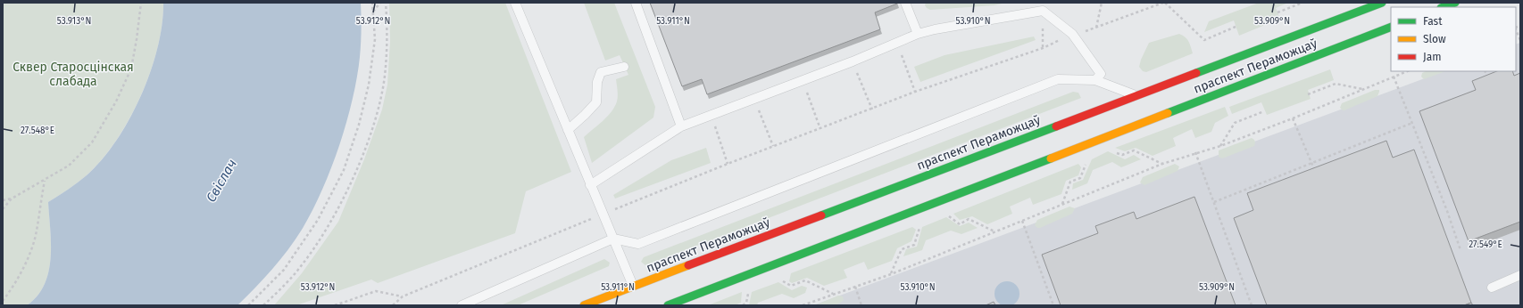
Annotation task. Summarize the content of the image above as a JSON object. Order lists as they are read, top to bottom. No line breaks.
{"streets":{"main road":["праспект Пераможцаў"]},"water":["Свіслач"],"parks":["Сквер Старосцінская слабада"],"legend":["Fast","Slow","Jam"],"coordinates":["53.913°N","53.912°N","53.911°N","53.910°N","53.909°N","27.548°E","27.549°E"]}
